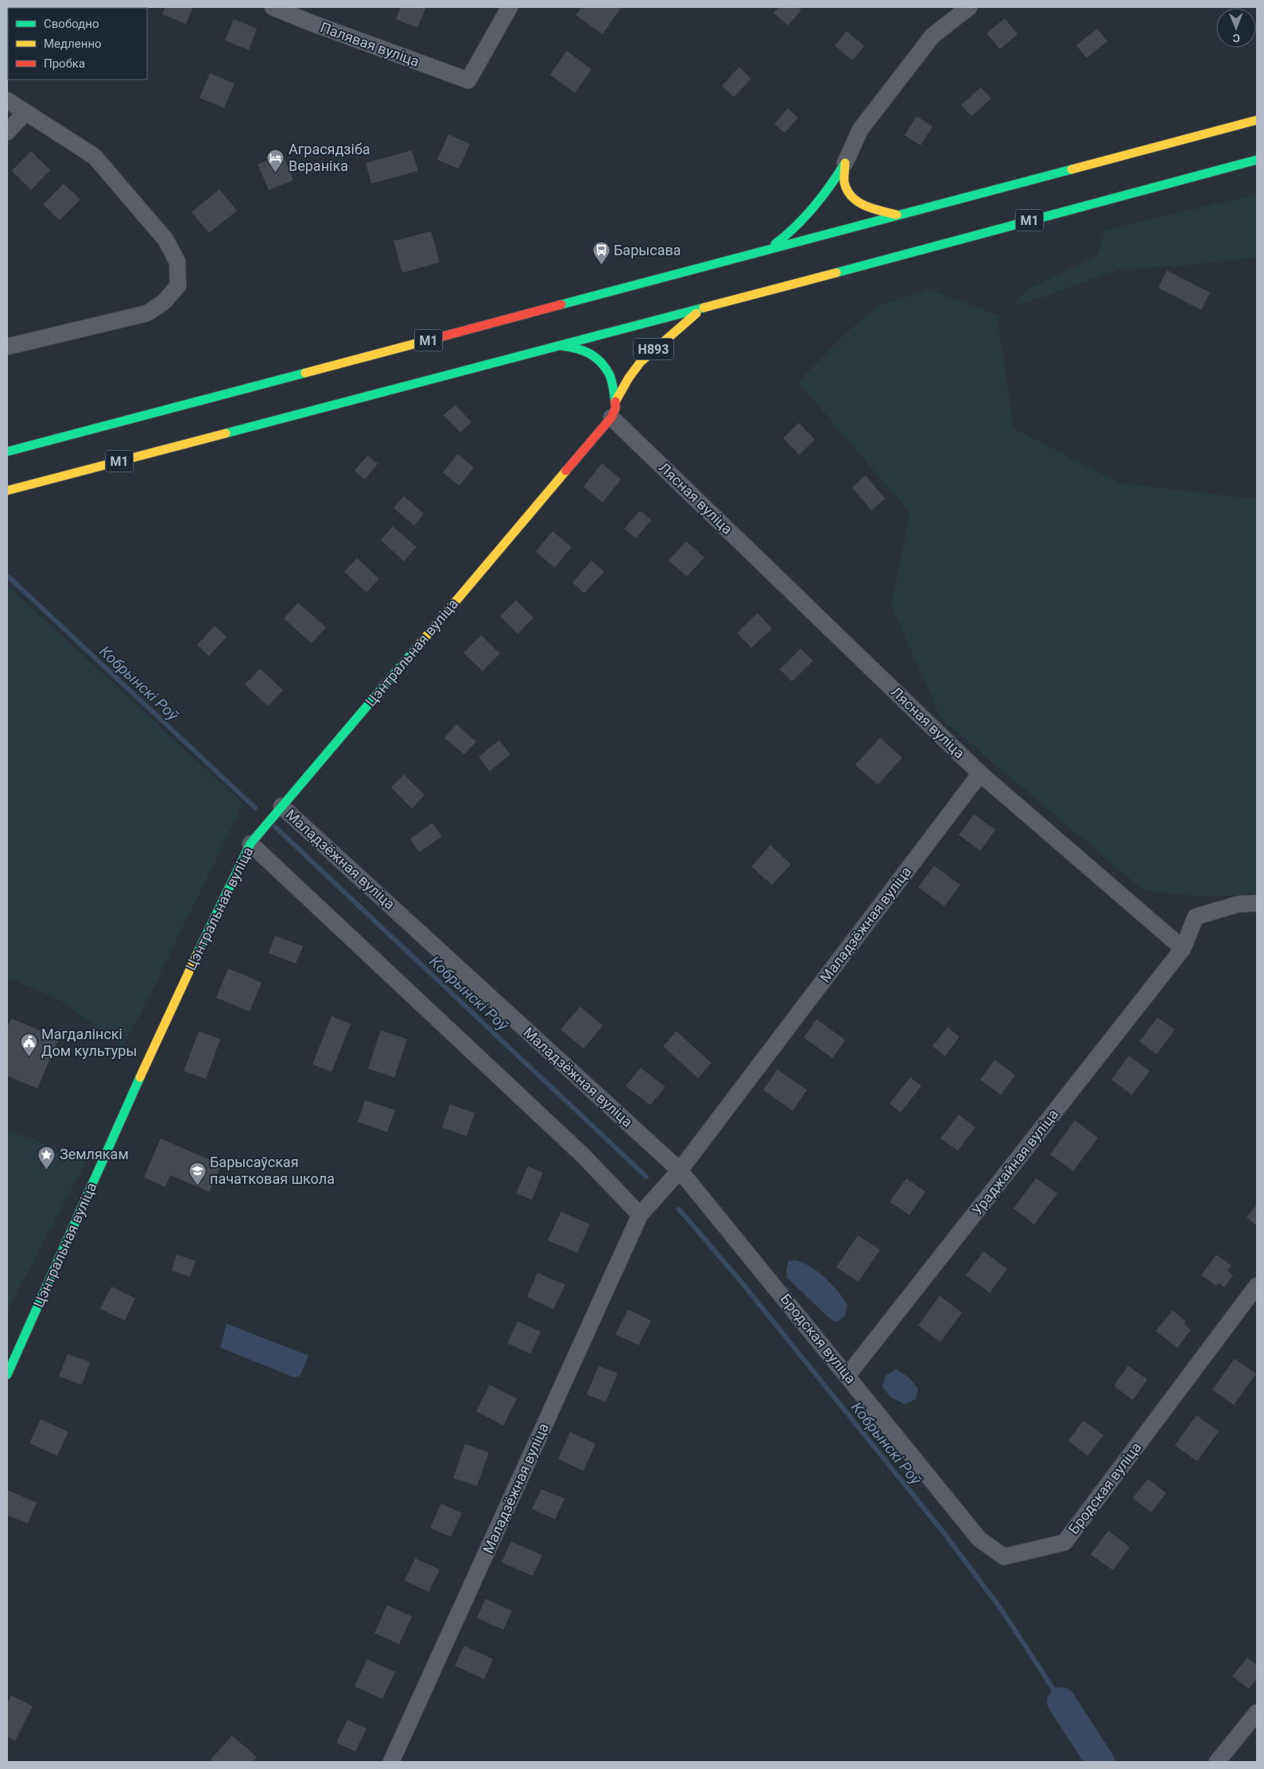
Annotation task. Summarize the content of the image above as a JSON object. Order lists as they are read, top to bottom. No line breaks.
{"streets":{"main road":["М1","Н893","Цэнтральная вуліца"],"street":["Палявая вуліца","Лясная вуліца","Маладзёжная вуліца","Ураджайная вуліца","Бродская вуліца"]},"crossings":[["М1","Н893"],["Н893","Лясная вуліца"],["Н893","Цэнтральная вуліца"],["Лясная вуліца","Цэнтральная вуліца"],["Лясная вуліца","Маладзёжная вуліца"],["Лясная вуліца","Ураджайная вуліца"],["Цэнтральная вуліца","Маладзёжная вуліца"],["Маладзёжная вуліца","Бродская вуліца"],["Ураджайная вуліца","Бродская вуліца"]],"water":["Кобрынскі Роў"],"places":{"hotel":["Аграсядзіба Вераніка"],"bus stop":["Барысава"],"public building":["Магдалінскі Дом культуры"],"place":["Землякам"],"school or university":["Барысаўская пачатковая школа"]},"legend":["Свободно","Медленно","Пробка"],"north":"bottom"}
